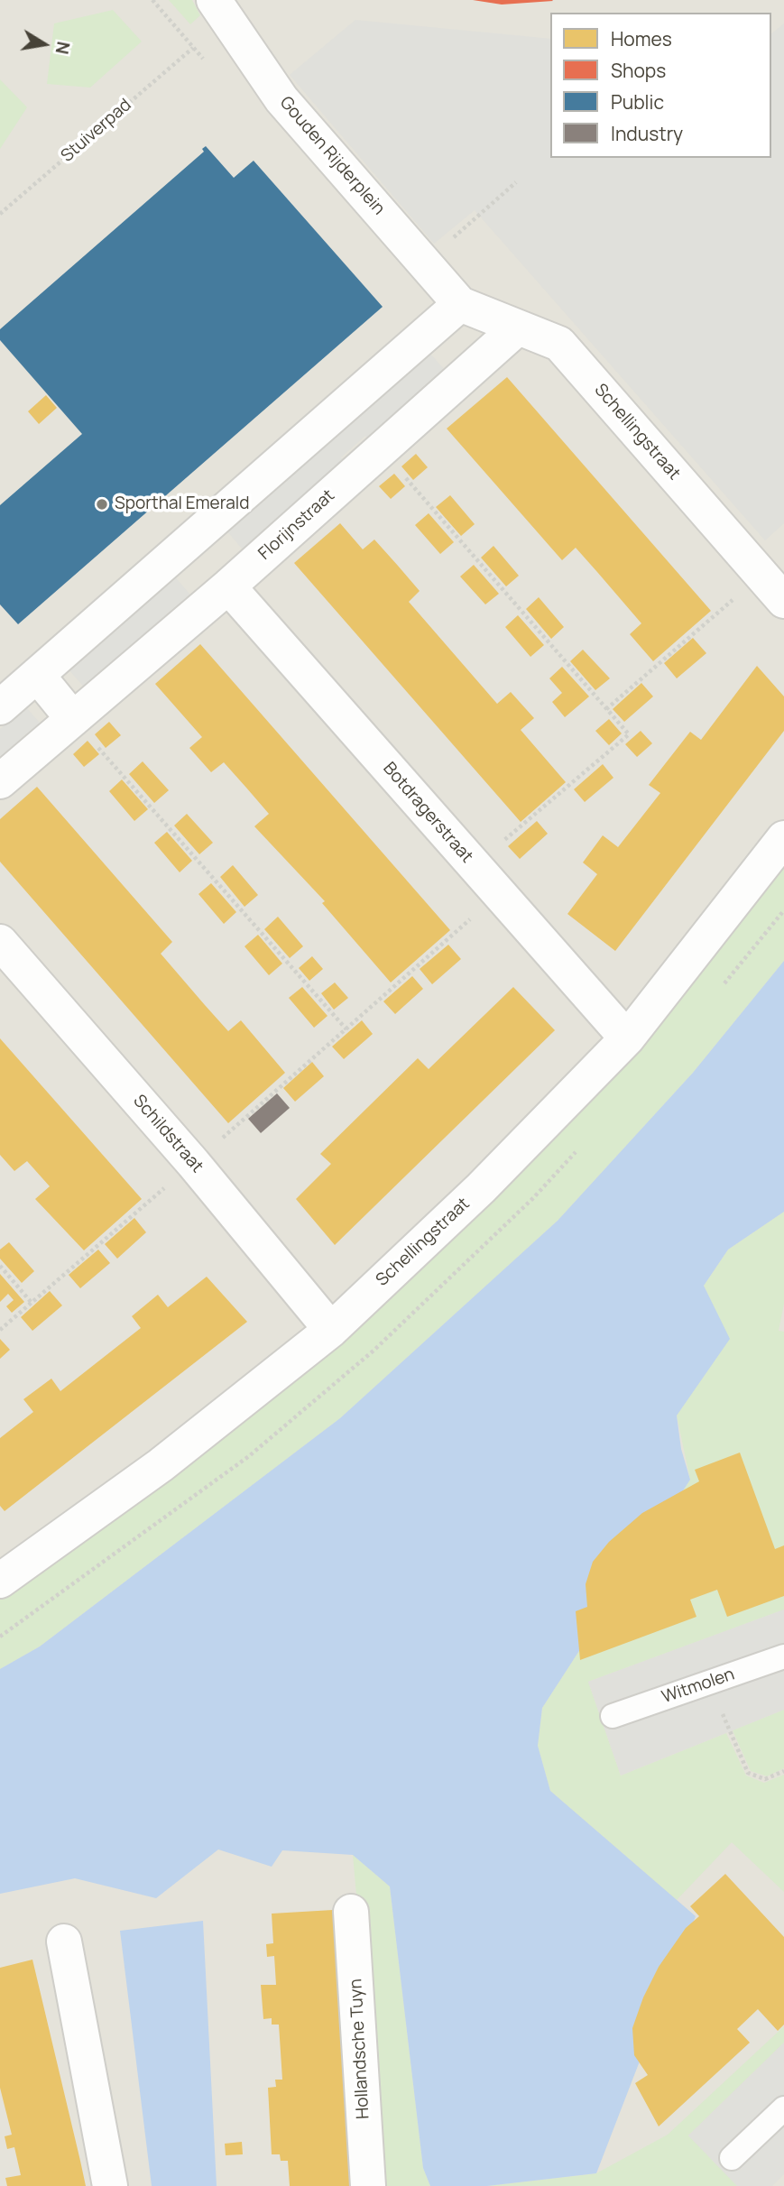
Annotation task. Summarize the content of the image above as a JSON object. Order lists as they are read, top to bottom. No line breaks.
{"streets":{"street":["Gouden Rijderplein","Schellingstraat","Florijnstraat","Botdragerstraat","Schildstraat","Hollandsche Tuyn"],"lane":["Witmolen"],"path":["Stuiverpad"]},"crossings":[["Gouden Rijderplein","Schellingstraat"],["Schellingstraat","Florijnstraat"],["Schellingstraat","Botdragerstraat"],["Schellingstraat","Schildstraat"],["Florijnstraat","Botdragerstraat"]],"places":["Sporthal Emerald"],"legend":["Homes","Shops","Public","Industry"],"north":"right"}
